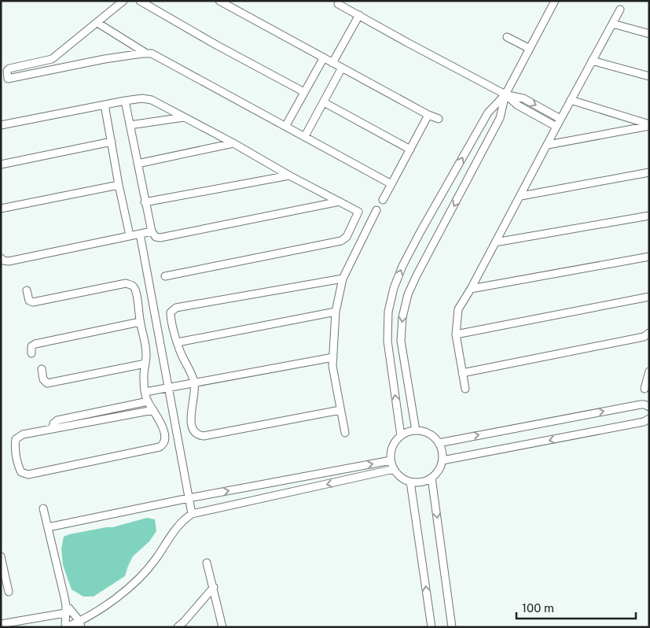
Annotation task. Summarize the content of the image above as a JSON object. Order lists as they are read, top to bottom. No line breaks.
{"scale_bar":"100 m"}
